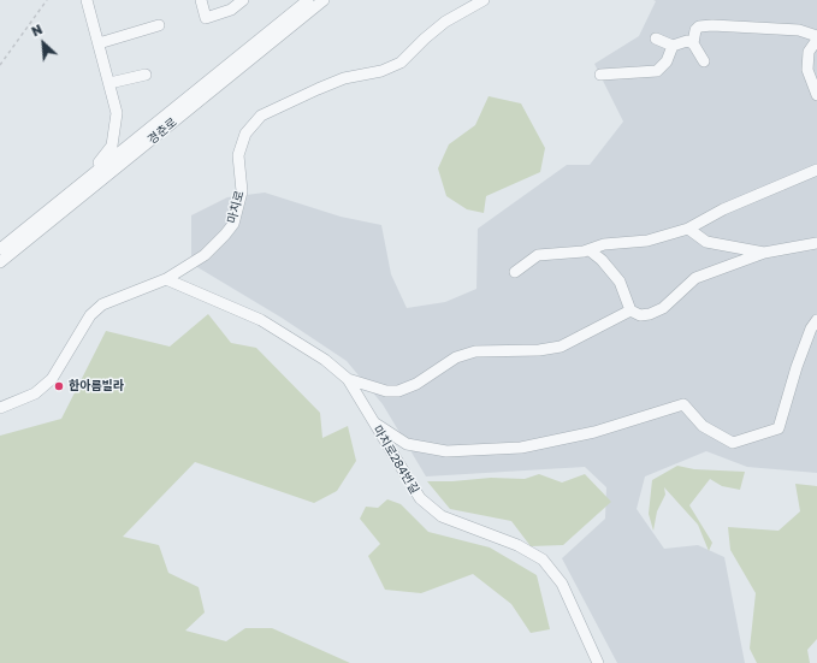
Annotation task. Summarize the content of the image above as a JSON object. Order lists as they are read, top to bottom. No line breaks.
{"streets":{"street":["경춘로","마치로","마치로284번길"]},"crossings":[["마치로","마치로284번길"]],"places":["한아름빌라"],"north":"top left"}
